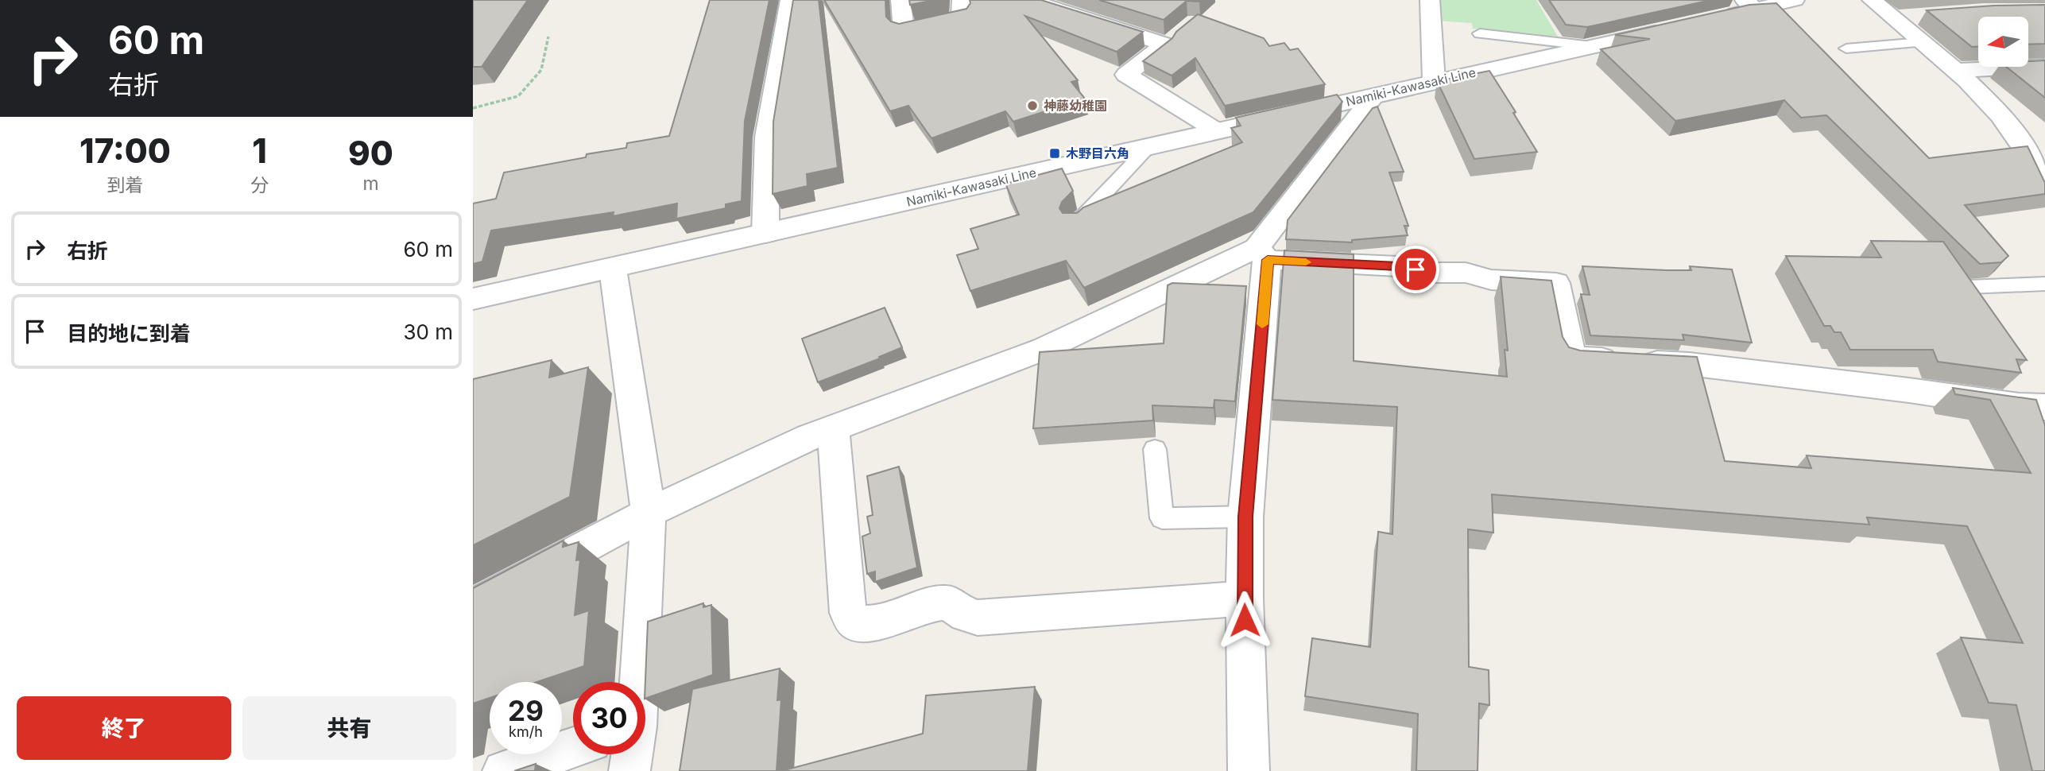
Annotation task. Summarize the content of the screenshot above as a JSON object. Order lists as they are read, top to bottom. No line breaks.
{"streets":{"street":["Namiki-Kawasaki Line"]},"places":{"other":["神藤幼稚園"],"transit":["木野目六角"]},"north":"left","page":{"turn":["60 m","右折"],"eta":["17:00","到着","1","分","90","m"],"list":[{"name":"右折","value":"60 m"},{"name":"目的地に到着","value":"30 m"}],"speed":"29 km/h","limit":"30","buttons":["終了","共有"]}}
